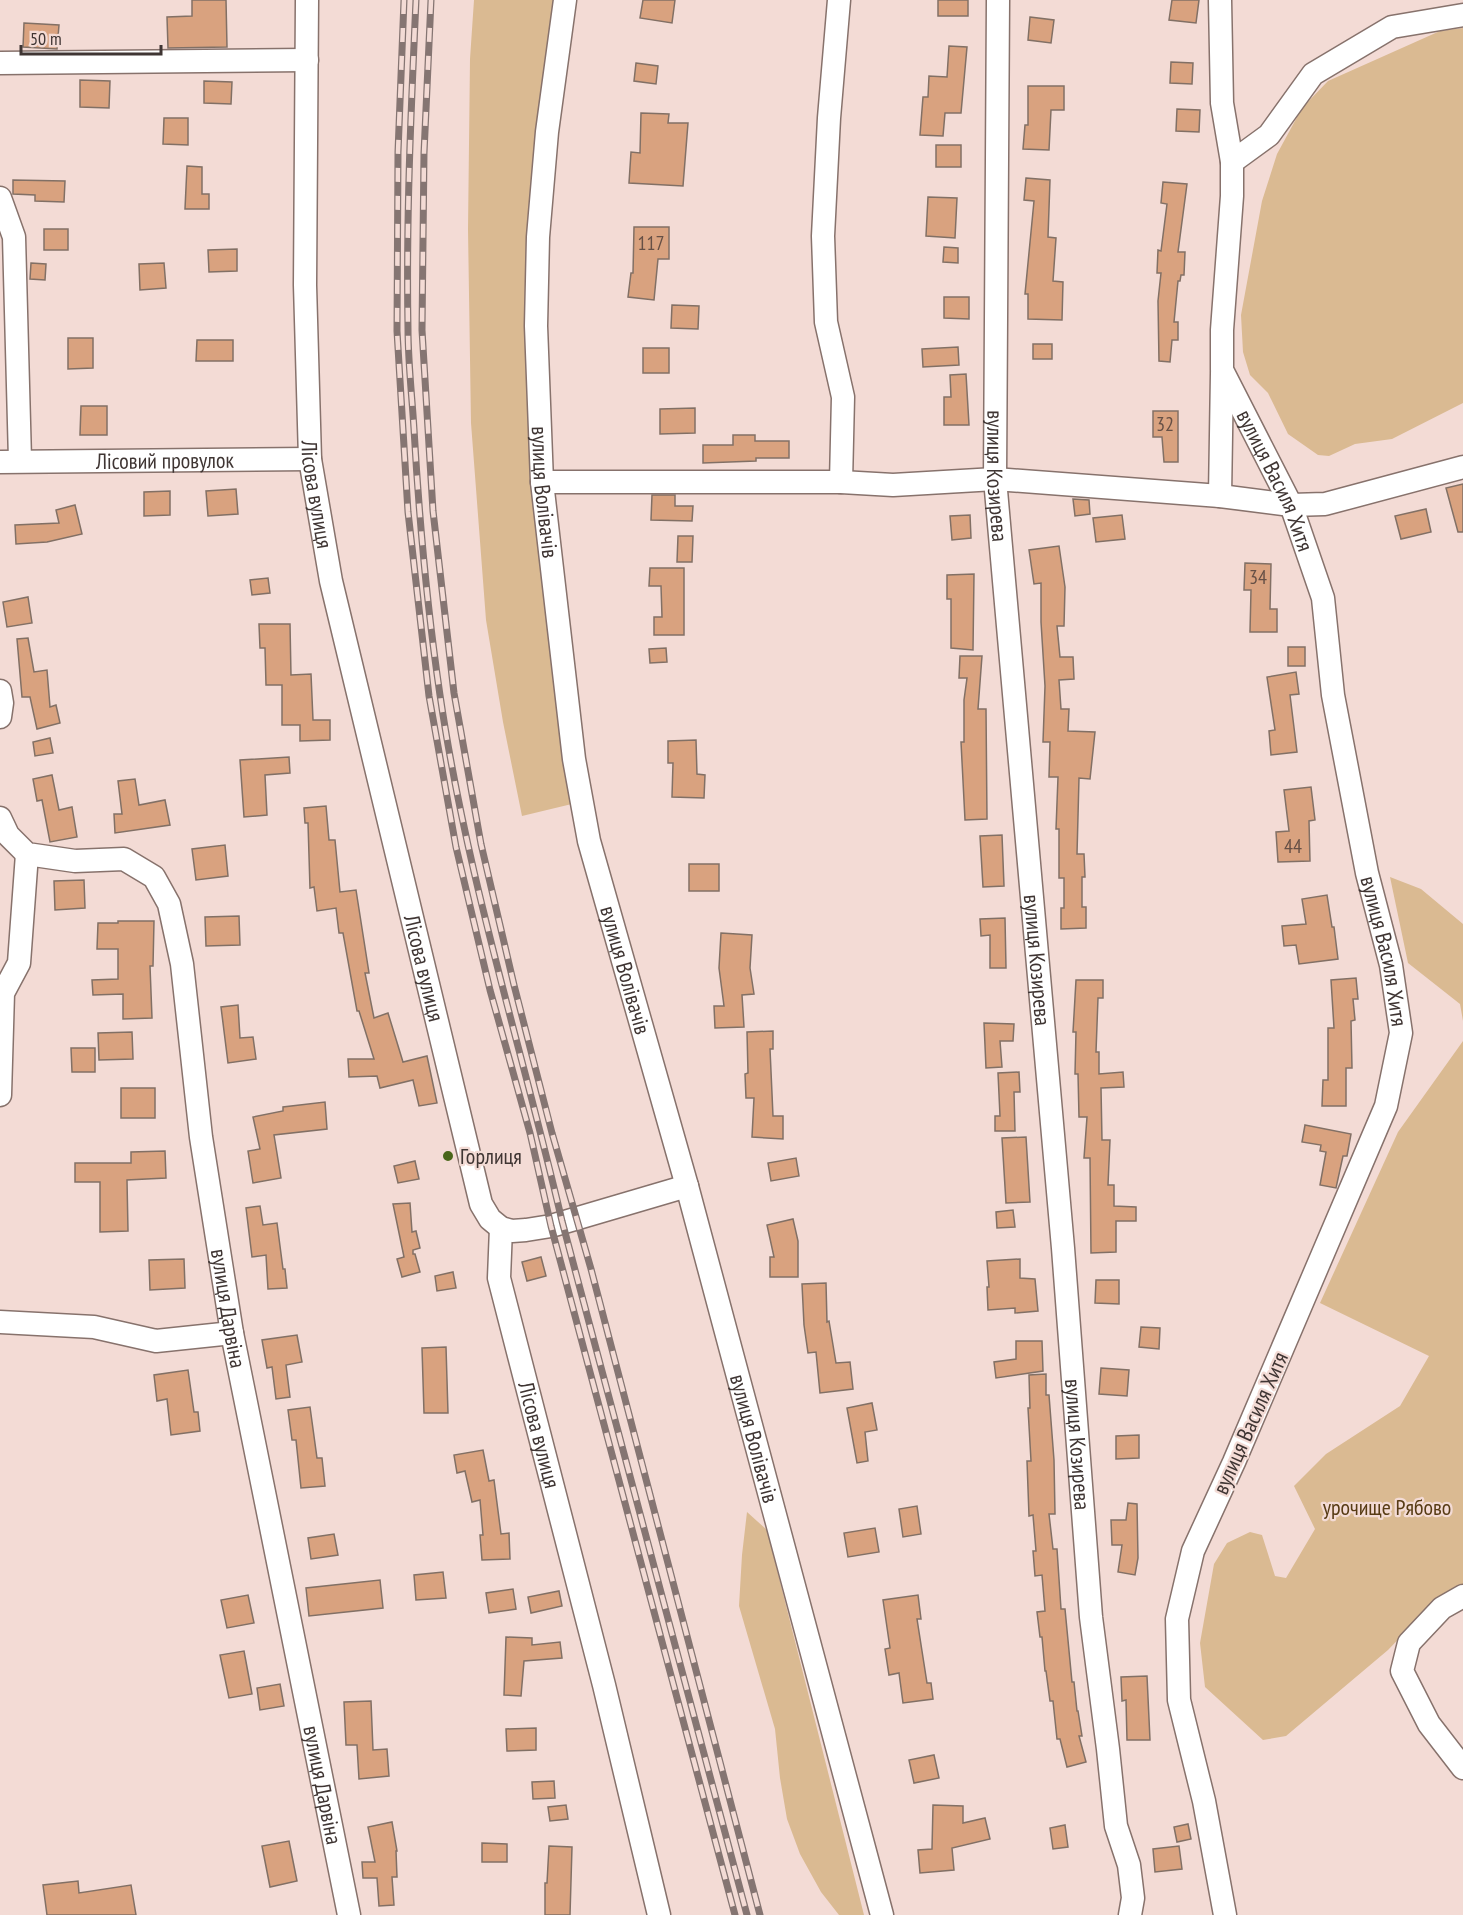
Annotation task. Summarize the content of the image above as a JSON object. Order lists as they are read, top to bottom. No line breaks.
{"streets":{"street":["Лісовий провулок","вулиця Козирева","вулиця Василя Хитя","вулиця Волівачів","Лісова вулиця","вулиця Дарвіна"]},"crossings":[["Лісовий провулок","Лісова вулиця"]],"parks":["урочище Рябово"],"places":["Горлиця"],"house_numbers":["117","32","34","44"],"scale_bar":"50 m"}
